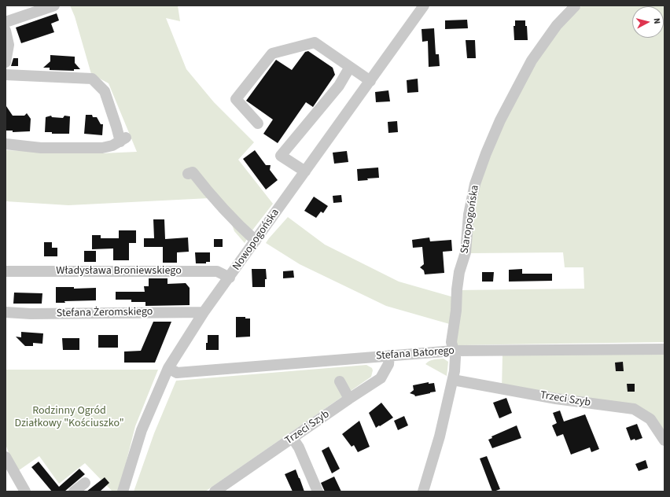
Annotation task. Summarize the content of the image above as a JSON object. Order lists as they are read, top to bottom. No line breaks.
{"streets":{"street":["Staropogońska","Nowopogońska","Władysława Broniewskiego","Stefana Żeromskiego","Stefana Batorego","Trzeci Szyb"]},"crossings":[["Staropogońska","Stefana Batorego"],["Staropogońska","Trzeci Szyb"],["Nowopogońska","Władysława Broniewskiego"],["Nowopogońska","Stefana Żeromskiego"],["Nowopogońska","Stefana Batorego"],["Stefana Batorego","Trzeci Szyb"]],"parks":["Rodzinny Ogród Działkowy \"Kościuszko\""],"north":"right"}
